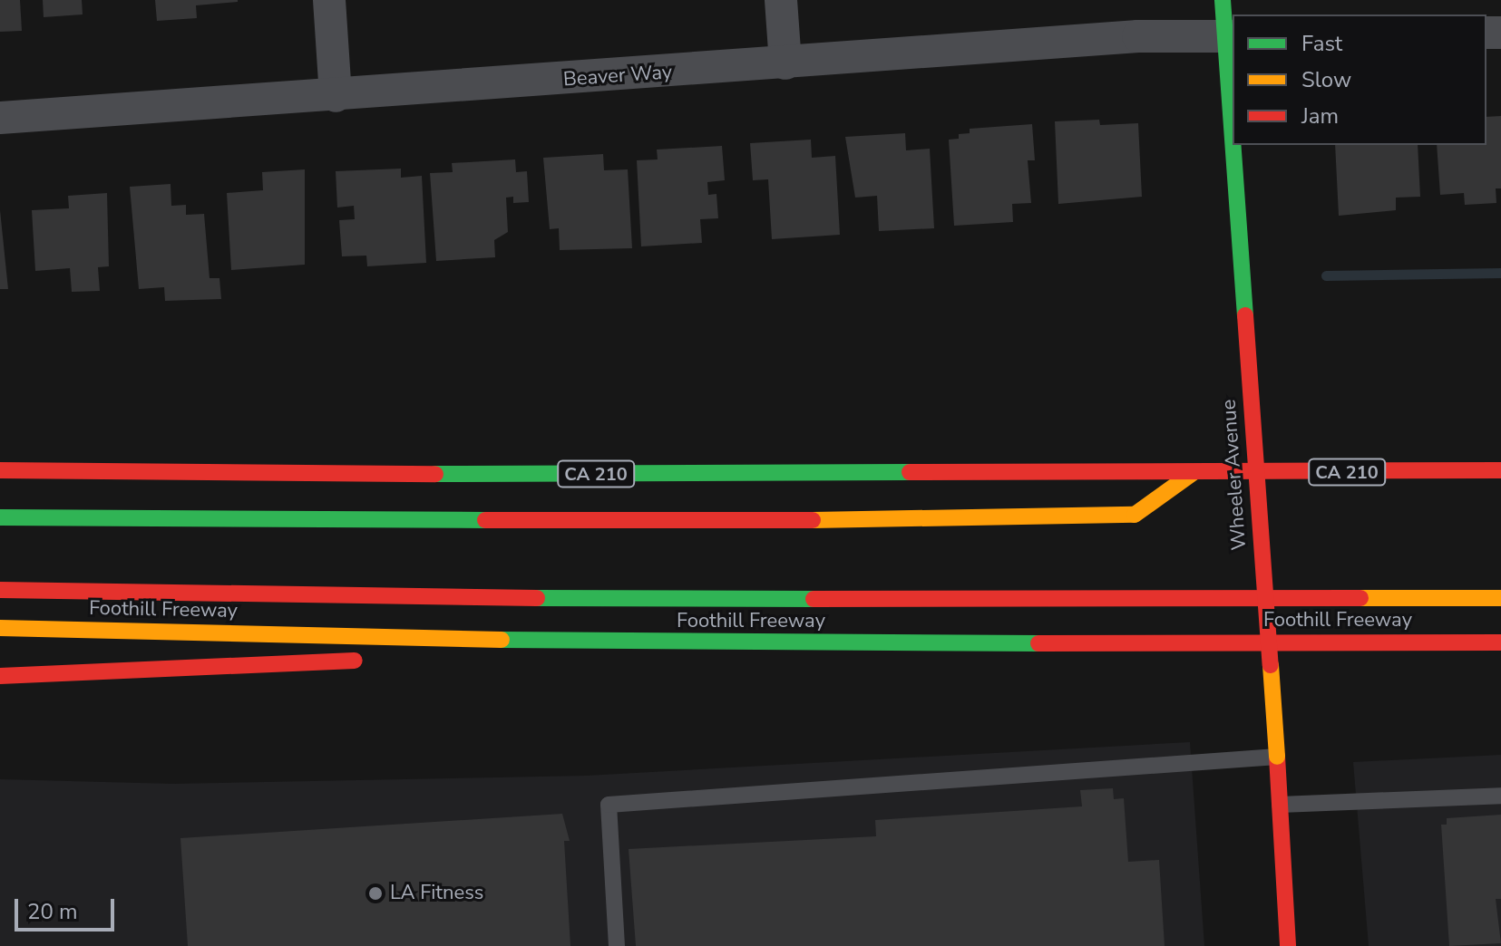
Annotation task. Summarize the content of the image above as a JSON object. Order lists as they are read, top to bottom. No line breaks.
{"streets":{"main road":["CA 210","Wheeler Avenue","Foothill Freeway"],"street":["Beaver Way"]},"crossings":[["Beaver Way","Wheeler Avenue"]],"places":["LA Fitness"],"legend":["Fast","Slow","Jam"],"scale_bar":"20 m"}
